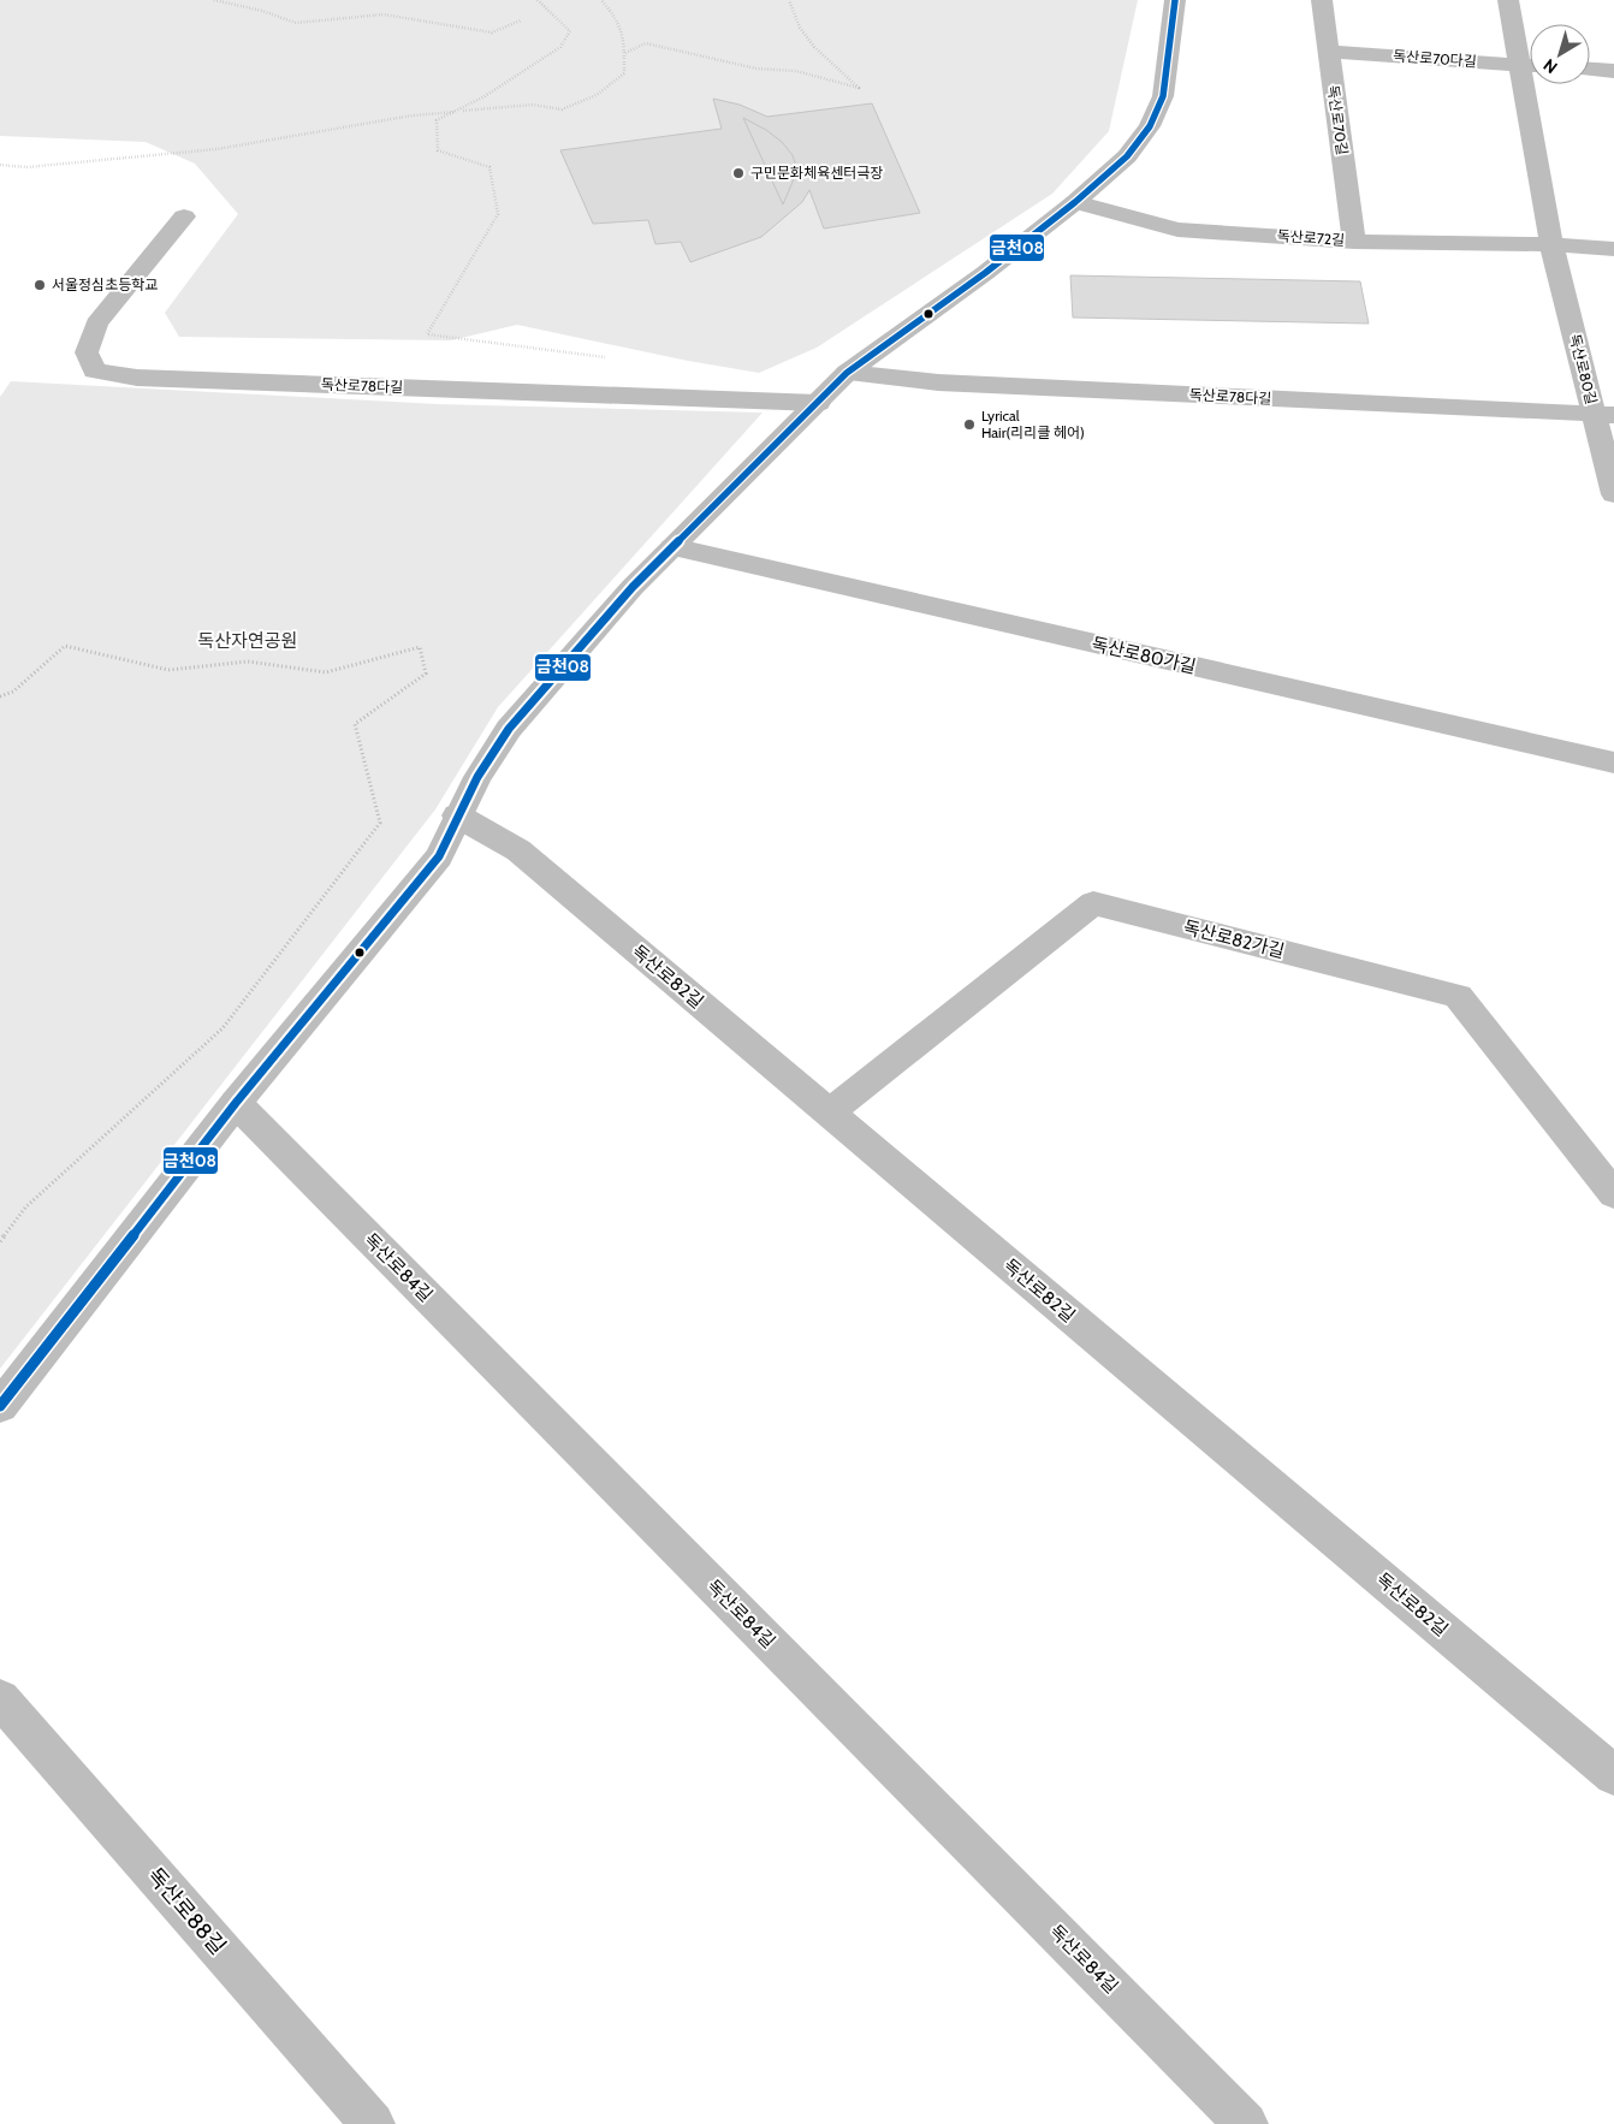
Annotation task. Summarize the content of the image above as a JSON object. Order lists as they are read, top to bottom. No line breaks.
{"streets":{"street":["독산로70다길","독산로70길","독산로72길","독산로80길","독산로78다길","독산로80가길","독산로82가길","독산로82길","독산로84길","독산로88길"]},"crossings":[["독산로70다길","독산로70길"],["독산로70길","독산로72길"],["독산로72길","독산로80길"],["독산로80길","독산로78다길"],["독산로82가길","독산로82길"]],"parks":["독산자연공원"],"places":["구민문화체육센터극장","서울정심초등학교","Lyrical Hair(리리클 헤어)"],"lines":["transit line 금천08"],"north":"bottom left"}
